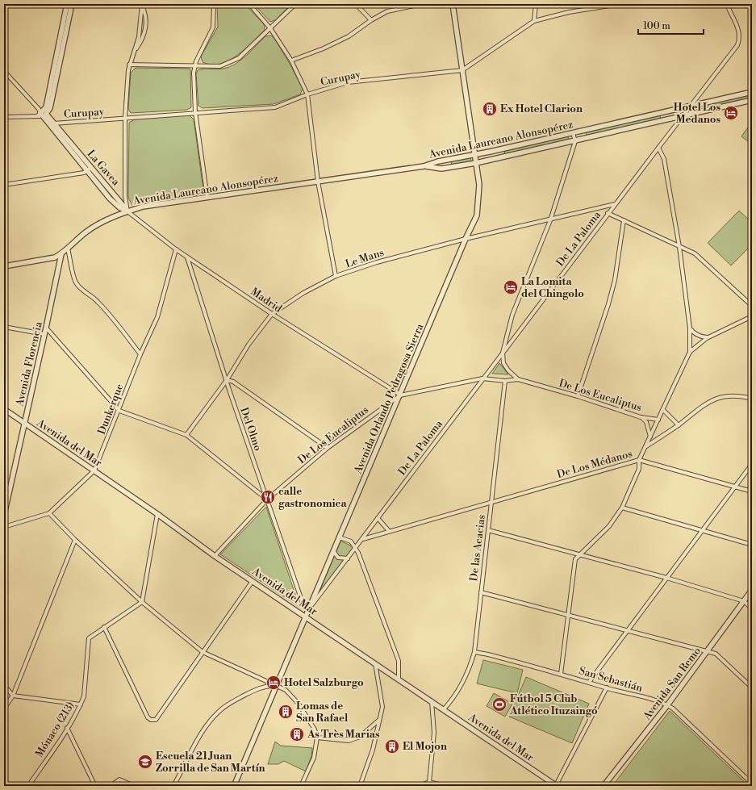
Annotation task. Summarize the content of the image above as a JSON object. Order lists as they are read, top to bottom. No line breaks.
{"streets":{"street":["Curupay","Avenida Laureano Alonsopérez","La Gavea","De La Paloma","Le Mans","Madrid","Avenida Florencia","De Los Eucaliptus","Avenida Orlando Pedragosa Sierra","Dunkerque","Del Olmo","Avenida del Mar","De Los Médanos","De las Acacias","San Sebastián","Avenida San Remo","Mónaco (213)"]},"crossings":[["Curupay","La Gavea"],["Curupay","Avenida Orlando Pedragosa Sierra"],["Avenida Laureano Alonsopérez","La Gavea"],["Avenida Laureano Alonsopérez","De La Paloma"],["Avenida Laureano Alonsopérez","Madrid"],["Avenida Laureano Alonsopérez","Avenida Florencia"],["Avenida Laureano Alonsopérez","Avenida Orlando Pedragosa Sierra"],["La Gavea","Madrid"],["De La Paloma","Le Mans"],["De La Paloma","De Los Eucaliptus"],["De La Paloma","Avenida Orlando Pedragosa Sierra"],["De La Paloma","De Los Médanos"],["Le Mans","Madrid"],["Le Mans","Avenida Orlando Pedragosa Sierra"],["Le Mans","Del Olmo"],["Madrid","De Los Eucaliptus"],["Madrid","Avenida Orlando Pedragosa Sierra"],["Madrid","Dunkerque"],["Madrid","Del Olmo"],["Avenida Florencia","Avenida del Mar"],["De Los Eucaliptus","Avenida Orlando Pedragosa Sierra"],["De Los Eucaliptus","Del Olmo"],["De Los Eucaliptus","Avenida del Mar"],["De Los Eucaliptus","De Los Médanos"],["De Los Eucaliptus","De las Acacias"],["Avenida Orlando Pedragosa Sierra","Avenida del Mar"],["Dunkerque","Avenida del Mar"],["Avenida del Mar","De las Acacias"],["De Los Médanos","De las Acacias"],["De las Acacias","San Sebastián"],["San Sebastián","Avenida San Remo"]],"places":{"building":["Ex Hotel Clarion","Lomas de San Rafael","As Très Marias","El Mojon"],"hotel":["Hotel Los Medanos","La Lomita del Chingolo","Hotel Salzburgo"],"restaurant":["calle gastronomica"],"sports":["Fútbol 5 Club Atlético Ituzaingó"],"school or university":["Escuela 21 Juan Zorrilla de San Martín"]},"scale_bar":"100 m"}
